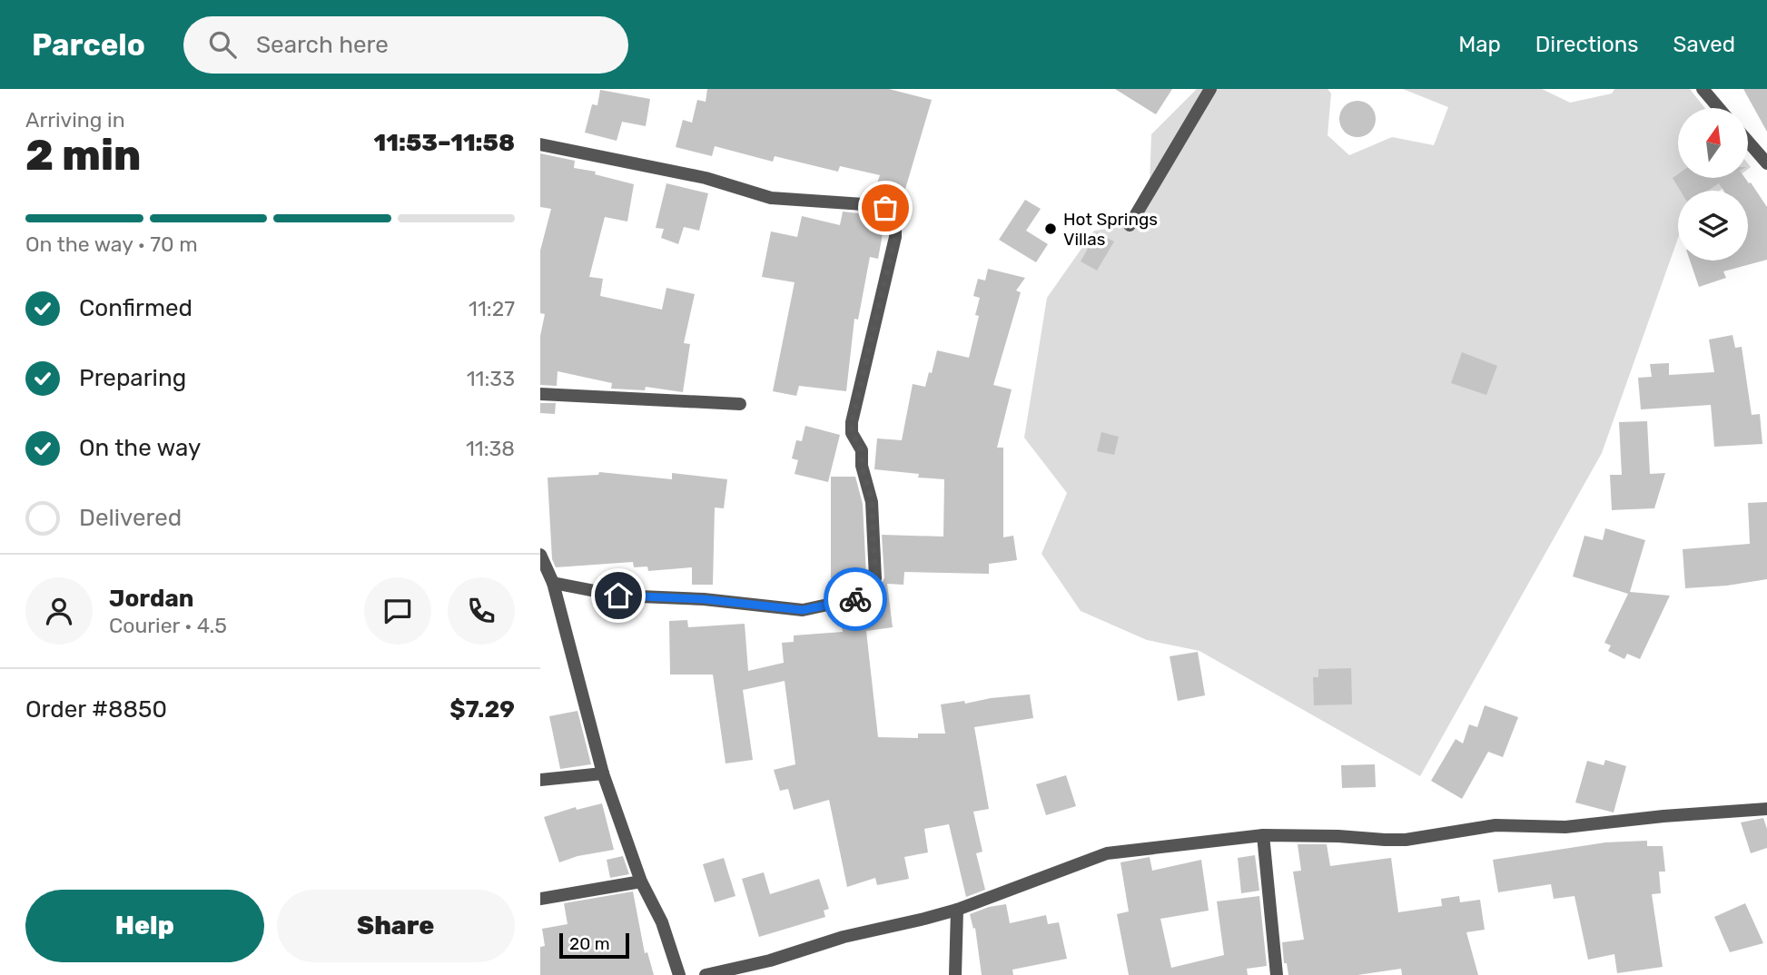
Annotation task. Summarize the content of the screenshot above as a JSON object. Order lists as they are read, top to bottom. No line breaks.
{"places":["Hot Springs Villas"],"scale_bar":"20 m","north":"top","page":{"header":"Parcelo","search":"Search here","nav":["Map","Directions","Saved"],"heading":["2 min","Arriving in","11:53–11:58"],"panel":["Jordan","Courier · 4.5","Order #8850","$7.29"],"bar":"On the way · 70 m","list":[["Confirmed","11:27"],["Preparing","11:33"],["On the way","11:38"],"Delivered"],"buttons":["Help","Share"],"scale":"20 m"}}
